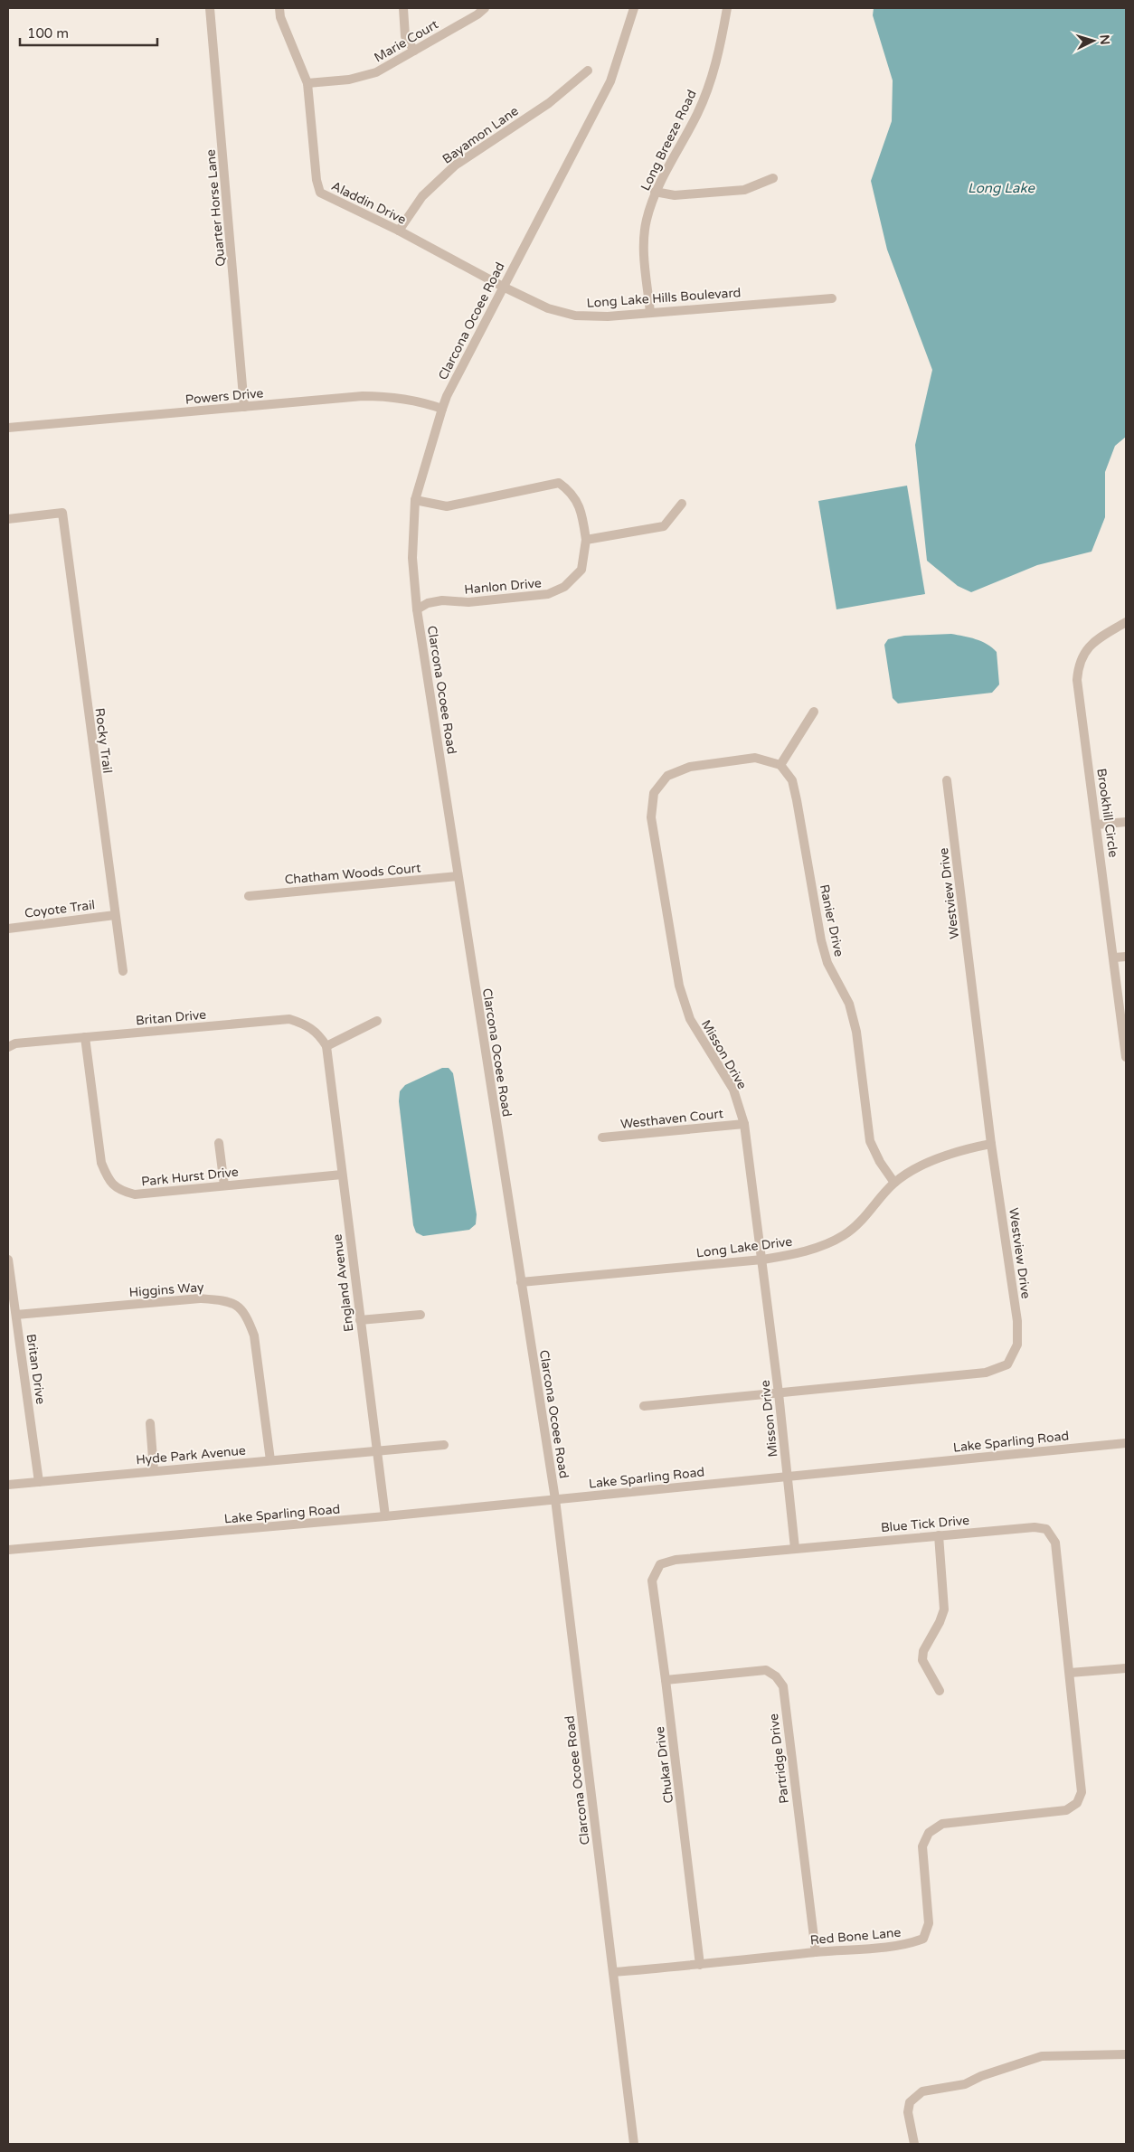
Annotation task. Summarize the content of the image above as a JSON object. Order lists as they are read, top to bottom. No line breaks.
{"streets":{"street":["Marie Court","Bayamon Lane","Long Breeze Road","Aladdin Drive","Quarter Horse Lane","Long Lake Hills Boulevard","Clarcona Ocoee Road","Powers Drive","Hanlon Drive","Rocky Trail","Brookhill Circle","Chatham Woods Court","Westview Drive","Coyote Trail","Ranier Drive","Britan Drive","Misson Drive","Westhaven Court","Park Hurst Drive","Long Lake Drive","England Avenue","Higgins Way","Lake Sparling Road","Hyde Park Avenue","Blue Tick Drive","Partridge Drive","Chukar Drive","Red Bone Lane"]},"crossings":[["Marie Court","Aladdin Drive"],["Bayamon Lane","Aladdin Drive"],["Long Breeze Road","Long Lake Hills Boulevard"],["Aladdin Drive","Long Lake Hills Boulevard"],["Aladdin Drive","Clarcona Ocoee Road"],["Quarter Horse Lane","Powers Drive"],["Long Lake Hills Boulevard","Clarcona Ocoee Road"],["Clarcona Ocoee Road","Powers Drive"],["Clarcona Ocoee Road","Hanlon Drive"],["Clarcona Ocoee Road","Chatham Woods Court"],["Clarcona Ocoee Road","Long Lake Drive"],["Clarcona Ocoee Road","Lake Sparling Road"],["Clarcona Ocoee Road","Red Bone Lane"],["Rocky Trail","Coyote Trail"],["Westview Drive","Misson Drive"],["Westview Drive","Long Lake Drive"],["Ranier Drive","Misson Drive"],["Ranier Drive","Long Lake Drive"],["Britan Drive","Park Hurst Drive"],["Britan Drive","England Avenue"],["Britan Drive","Higgins Way"],["Britan Drive","Hyde Park Avenue"],["Misson Drive","Westhaven Court"],["Misson Drive","Long Lake Drive"],["Misson Drive","Lake Sparling Road"],["Misson Drive","Blue Tick Drive"],["Park Hurst Drive","England Avenue"],["England Avenue","Lake Sparling Road"],["England Avenue","Hyde Park Avenue"],["Higgins Way","Hyde Park Avenue"],["Blue Tick Drive","Chukar Drive"],["Blue Tick Drive","Red Bone Lane"],["Partridge Drive","Chukar Drive"],["Partridge Drive","Red Bone Lane"],["Chukar Drive","Red Bone Lane"]],"water":["Long Lake"],"scale_bar":"100 m","north":"right"}
